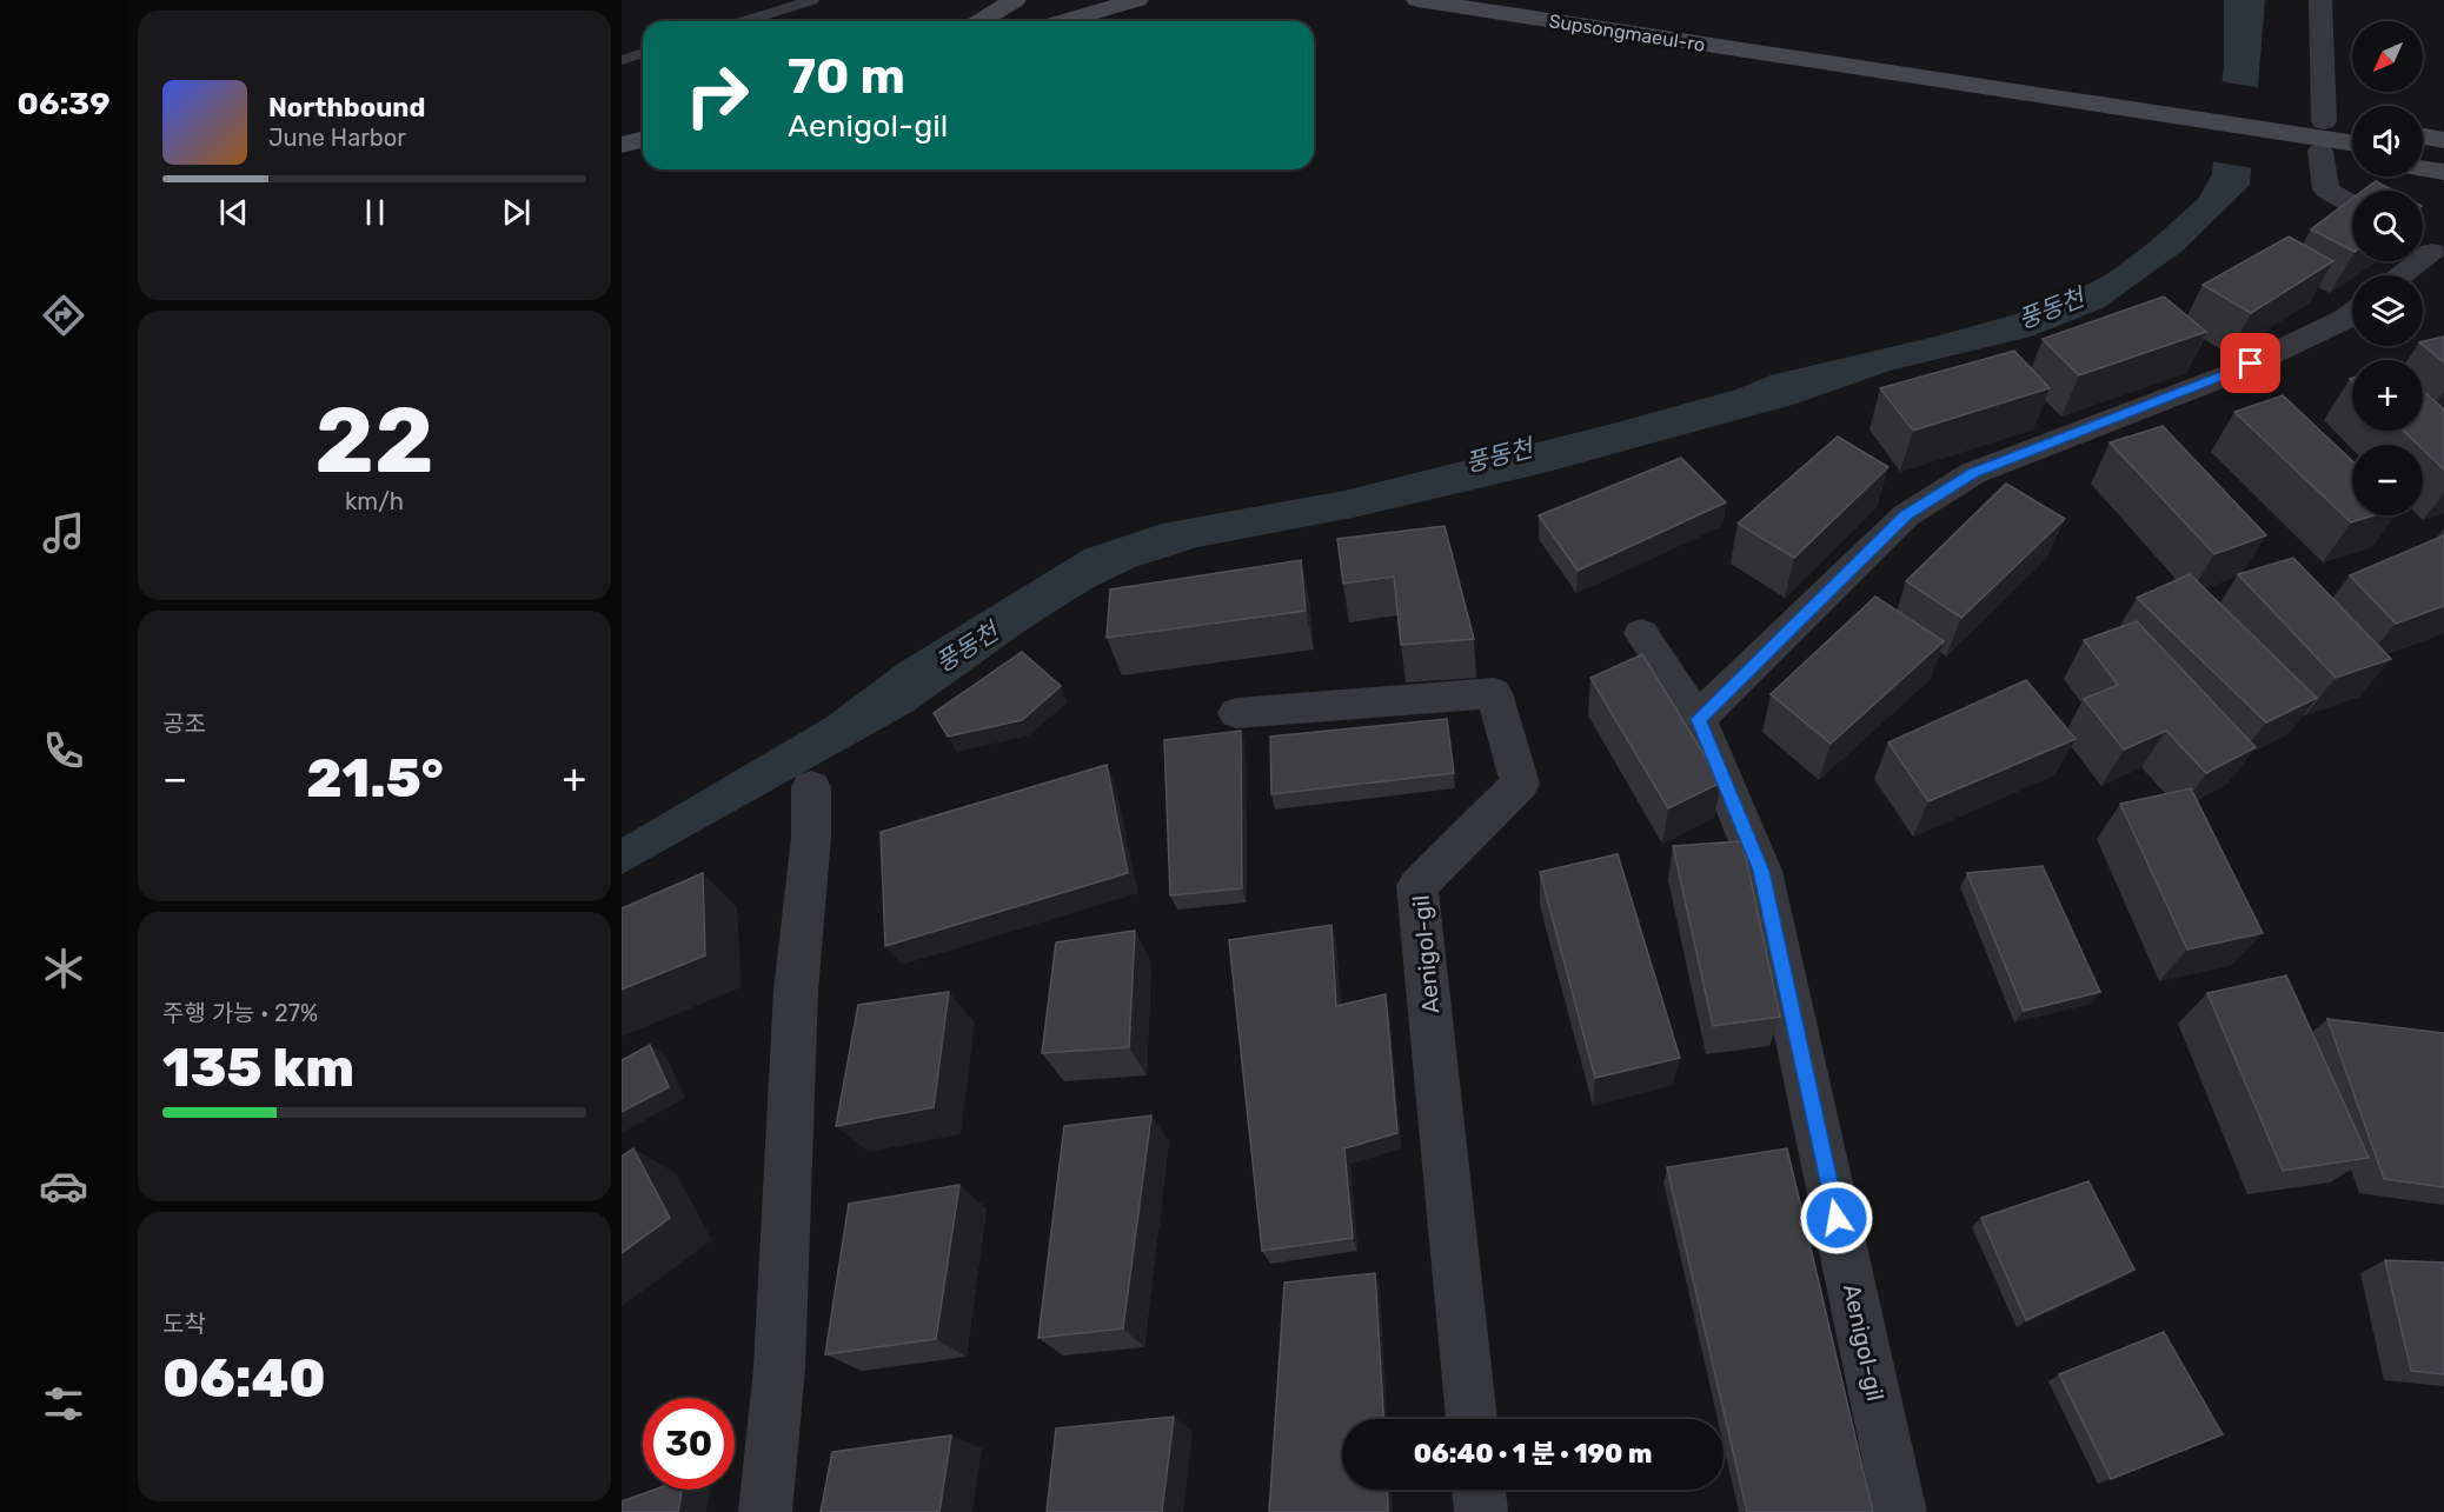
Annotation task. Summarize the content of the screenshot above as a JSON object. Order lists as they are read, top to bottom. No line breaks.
{"streets":{"main road":["Supsongmaeul-ro"],"street":["Aenigol-gil"]},"water":["풍동천"],"north":"bottom left","page":{"tabs":"06:39","map_buttons":["+","−"],"turn":["70 m","Aenigol-gil"],"song":["Northbound","June Harbor"],"tile":[["22","km/h"],"공조",["주행 가능 · 27%","135 km"],["도착","06:40"]],"heat":["−","21.5°","+"],"limit":"30","trip":"06:40 · 1 분 · 190 m"}}
